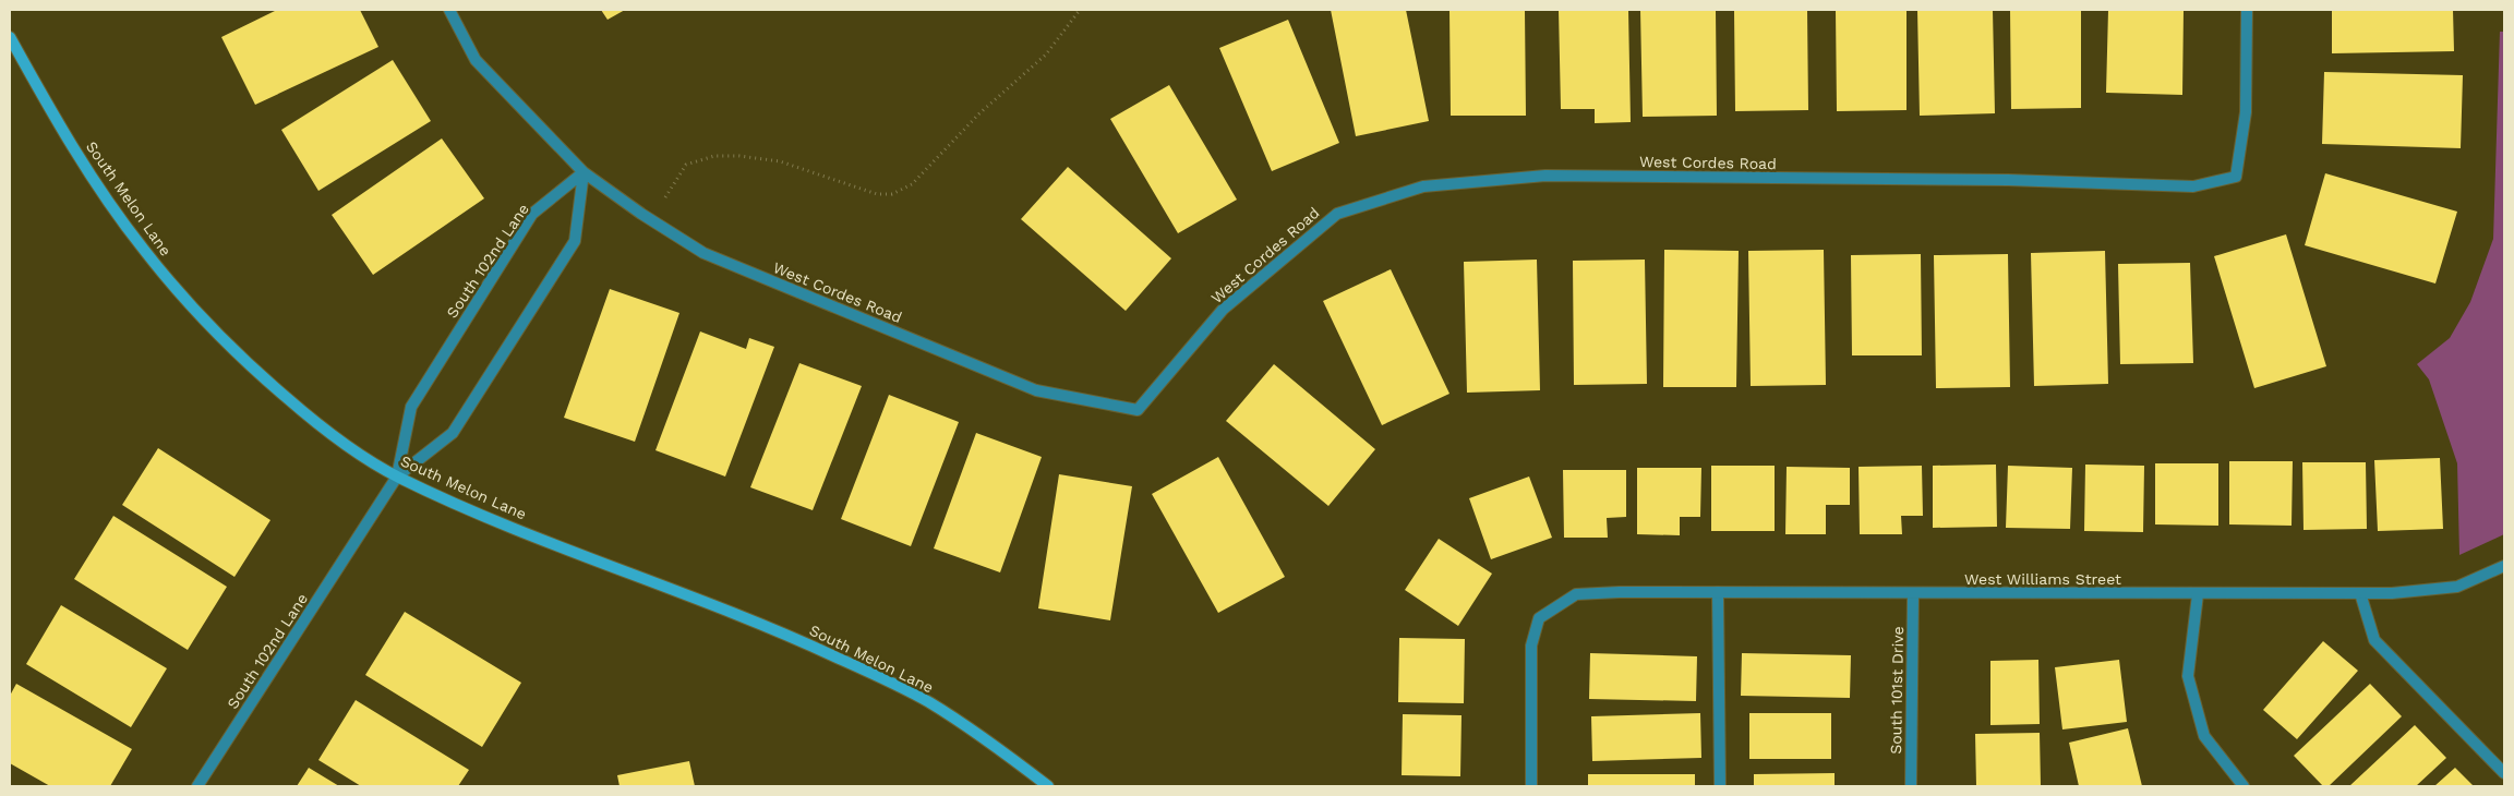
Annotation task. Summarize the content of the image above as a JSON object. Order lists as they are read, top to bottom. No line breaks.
{"streets":{"street":["West Cordes Road","South Melon Lane","South 102nd Lane","West Williams Street","South 101st Drive"]},"crossings":[["West Cordes Road","South 102nd Lane"],["South Melon Lane","South 102nd Lane"],["West Williams Street","South 101st Drive"]]}
